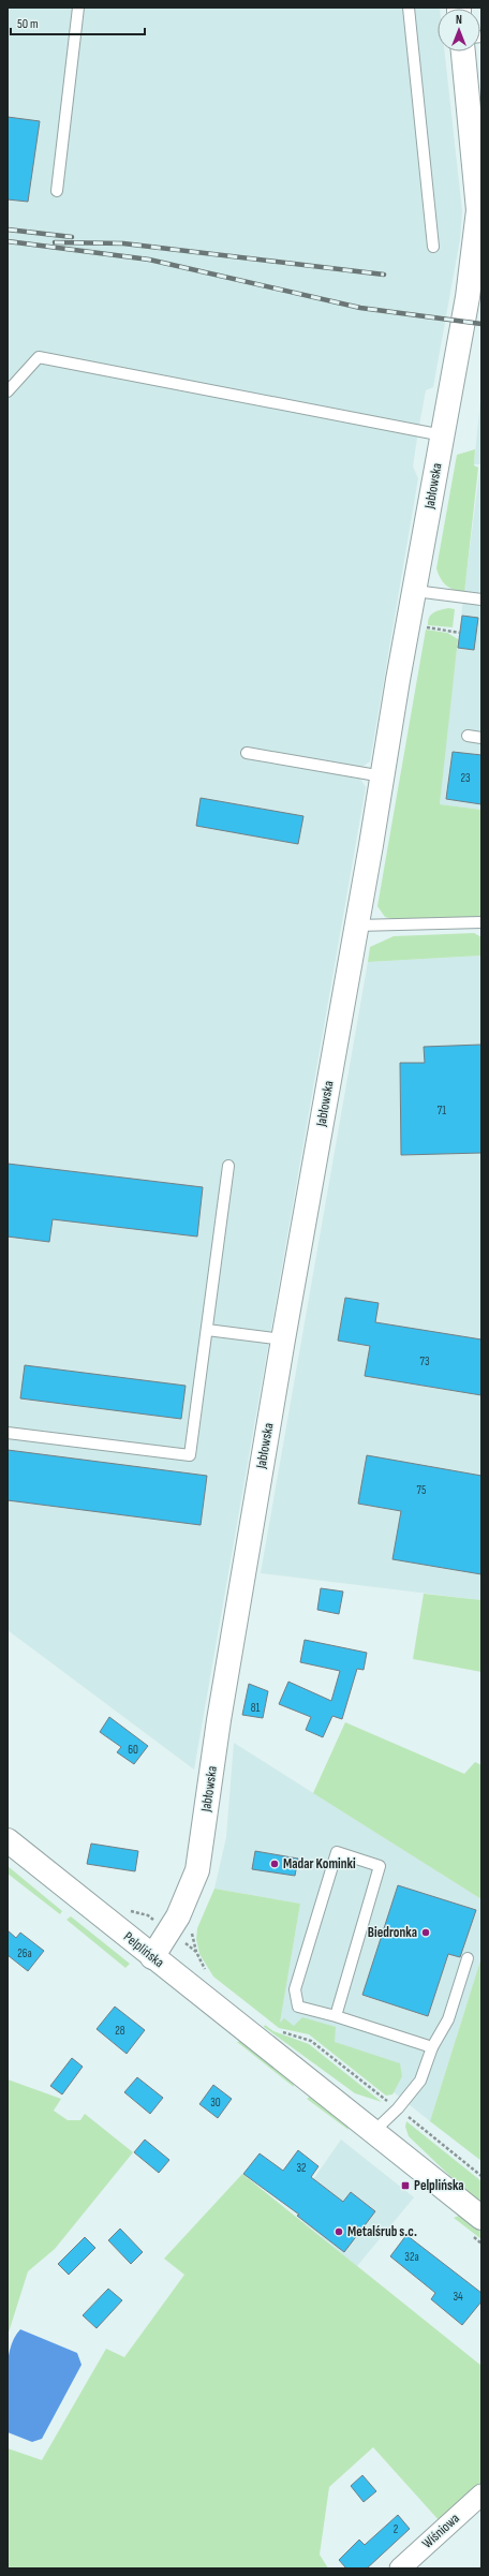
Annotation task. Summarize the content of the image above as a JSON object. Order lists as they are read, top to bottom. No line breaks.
{"streets":{"main road":["Jabłowska","Pelplińska"],"street":["Wiśniowa"]},"crossings":[["Jabłowska","Pelplińska"]],"places":{"other":["Madar Kominki","Biedronka","Metalśrub s.c."],"transit":["Pelplińska"]},"house_numbers":["23","71","73","75","81","60","26a","28","30","32","32a","34","2"],"scale_bar":"50 m","north":"top"}
